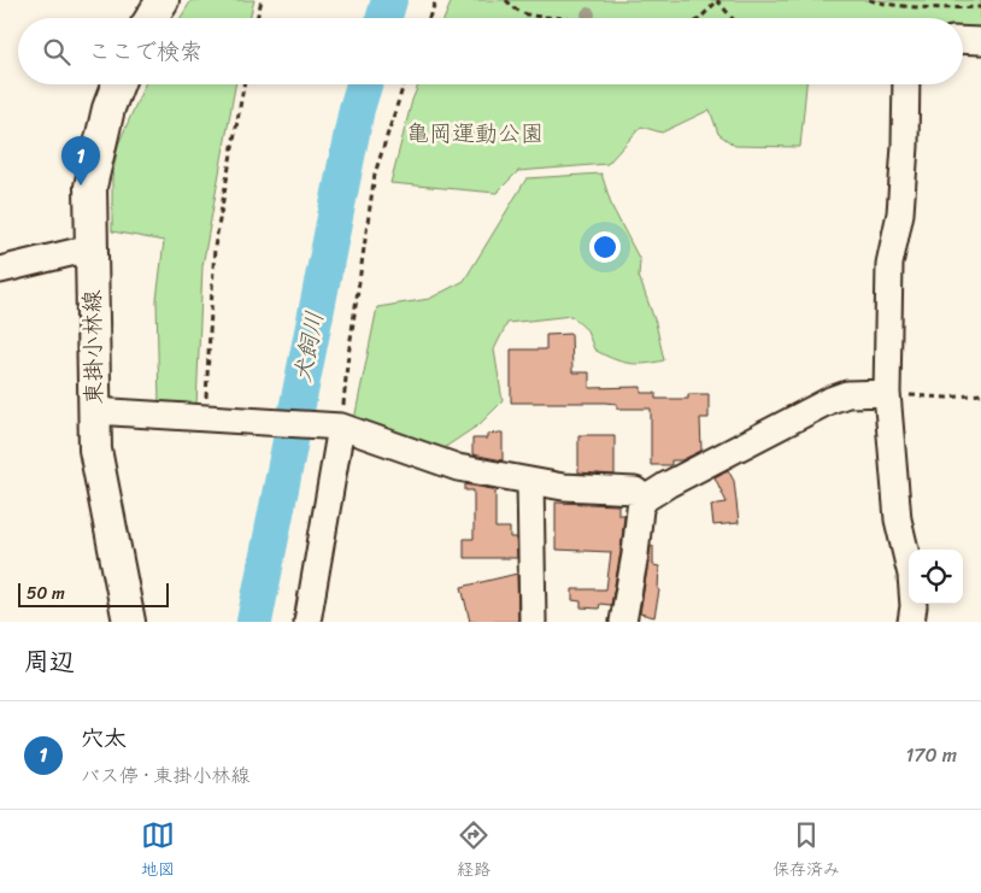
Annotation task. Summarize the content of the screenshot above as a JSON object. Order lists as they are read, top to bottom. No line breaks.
{"streets":{"main road":["東掛小林線"]},"water":["犬飼川"],"parks":["亀岡運動公園"],"scale_bar":"50 m","page":{"search":"ここで検索","pins":"1","scale":"50 m","heading":"周辺","list":[{"mark":"1","name":"穴太","note":"バス停 · 東掛小林線","value":"170 m"}],"nav":["地図","経路","保存済み"]}}
